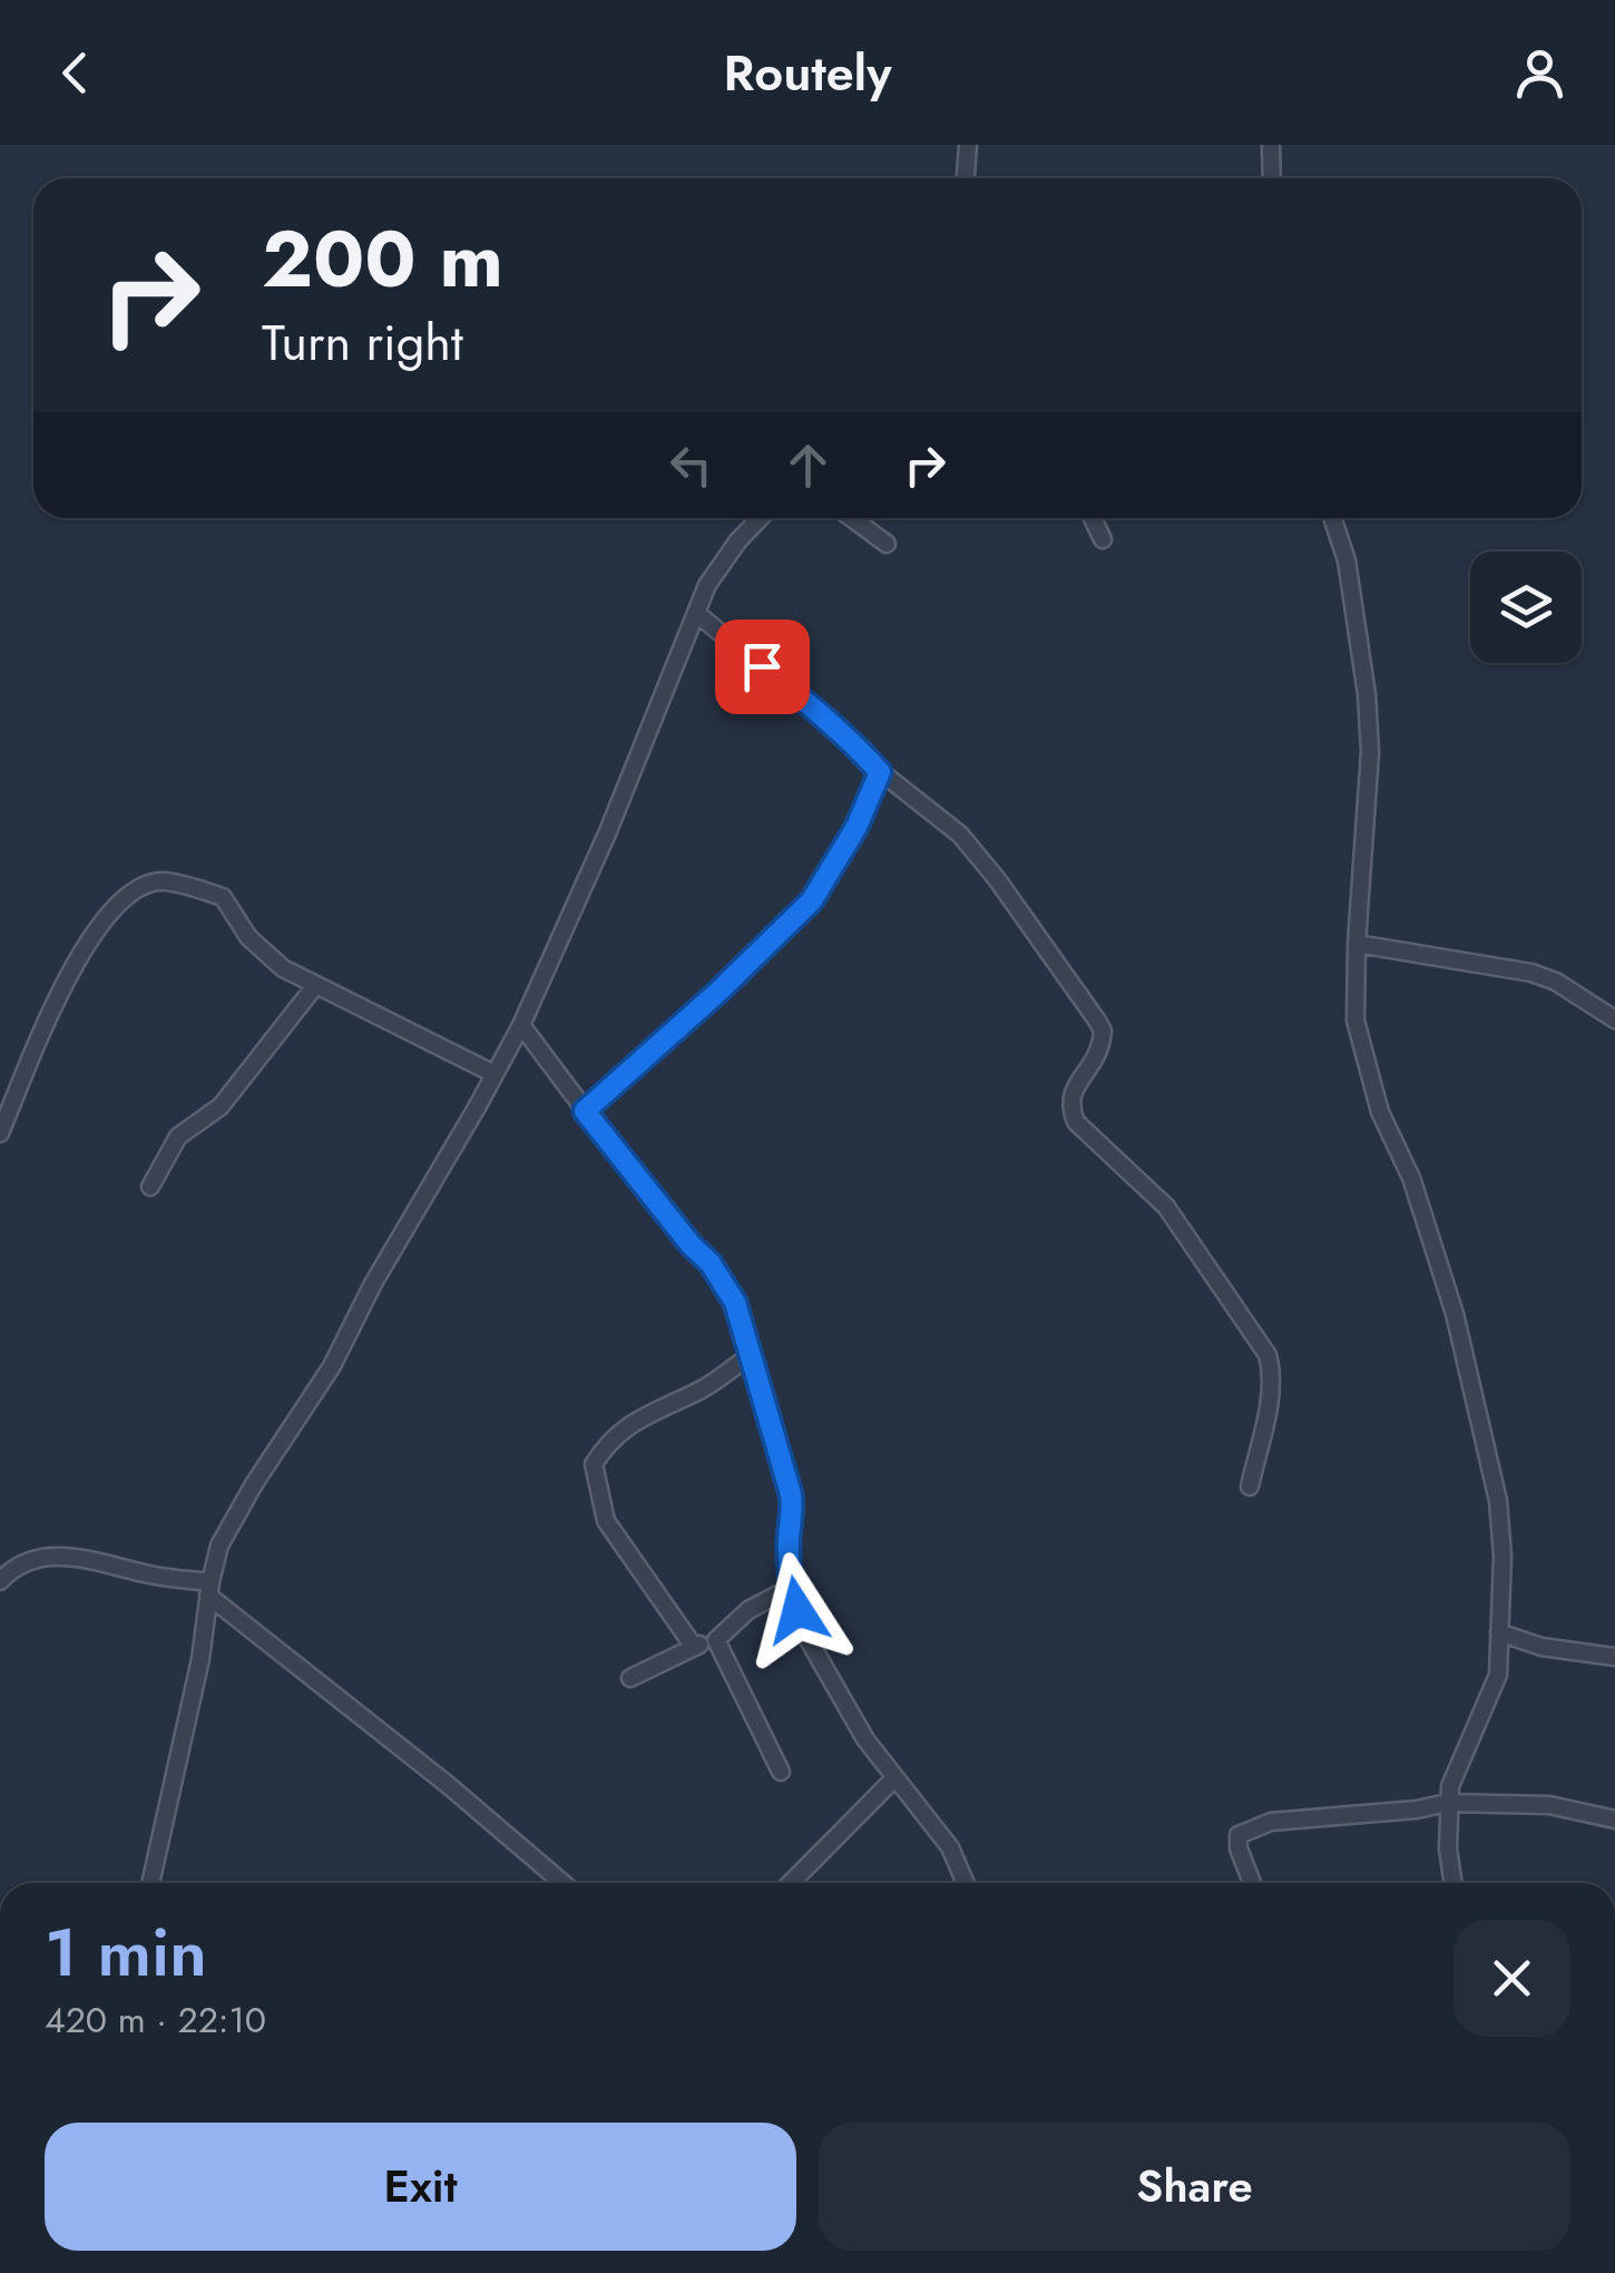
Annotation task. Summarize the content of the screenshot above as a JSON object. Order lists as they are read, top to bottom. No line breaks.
{"page":{"header":"Routely","turn":["200 m","Turn right"],"heading":["1 min","420 m · 22:10"],"buttons":["Exit","Share"]}}
